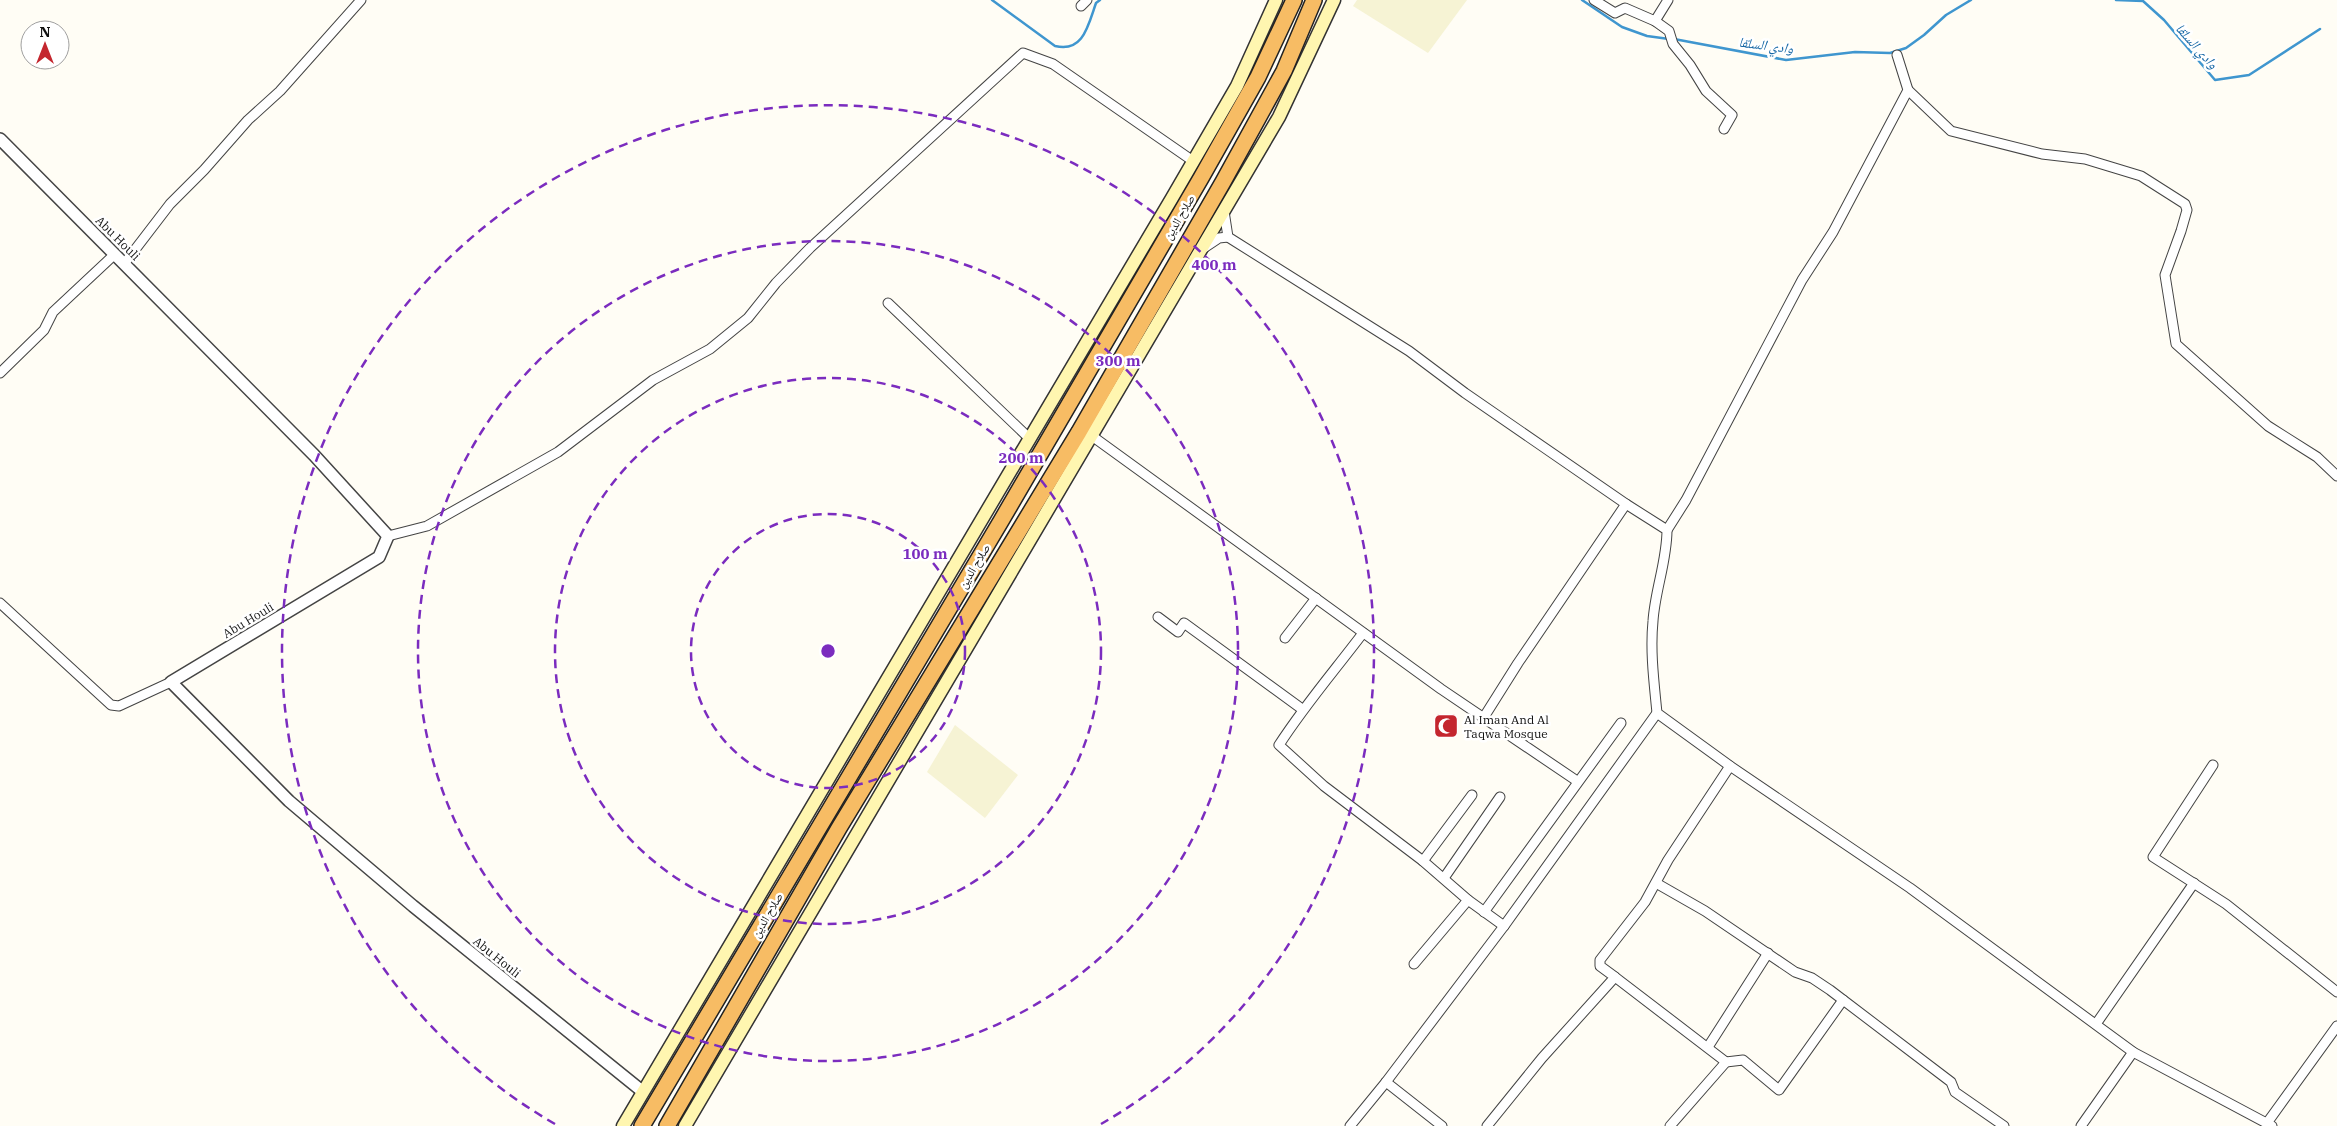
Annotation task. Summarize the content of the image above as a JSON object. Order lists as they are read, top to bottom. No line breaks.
{"streets":{"highway":["صلاح الدين"],"street":["Abu Houli"]},"water":["وادي السلقا"],"places":{"mosque":["Al Iman And Al Taqwa Mosque"]},"north":"top","rings":["400 m","300 m","200 m","100 m"]}
